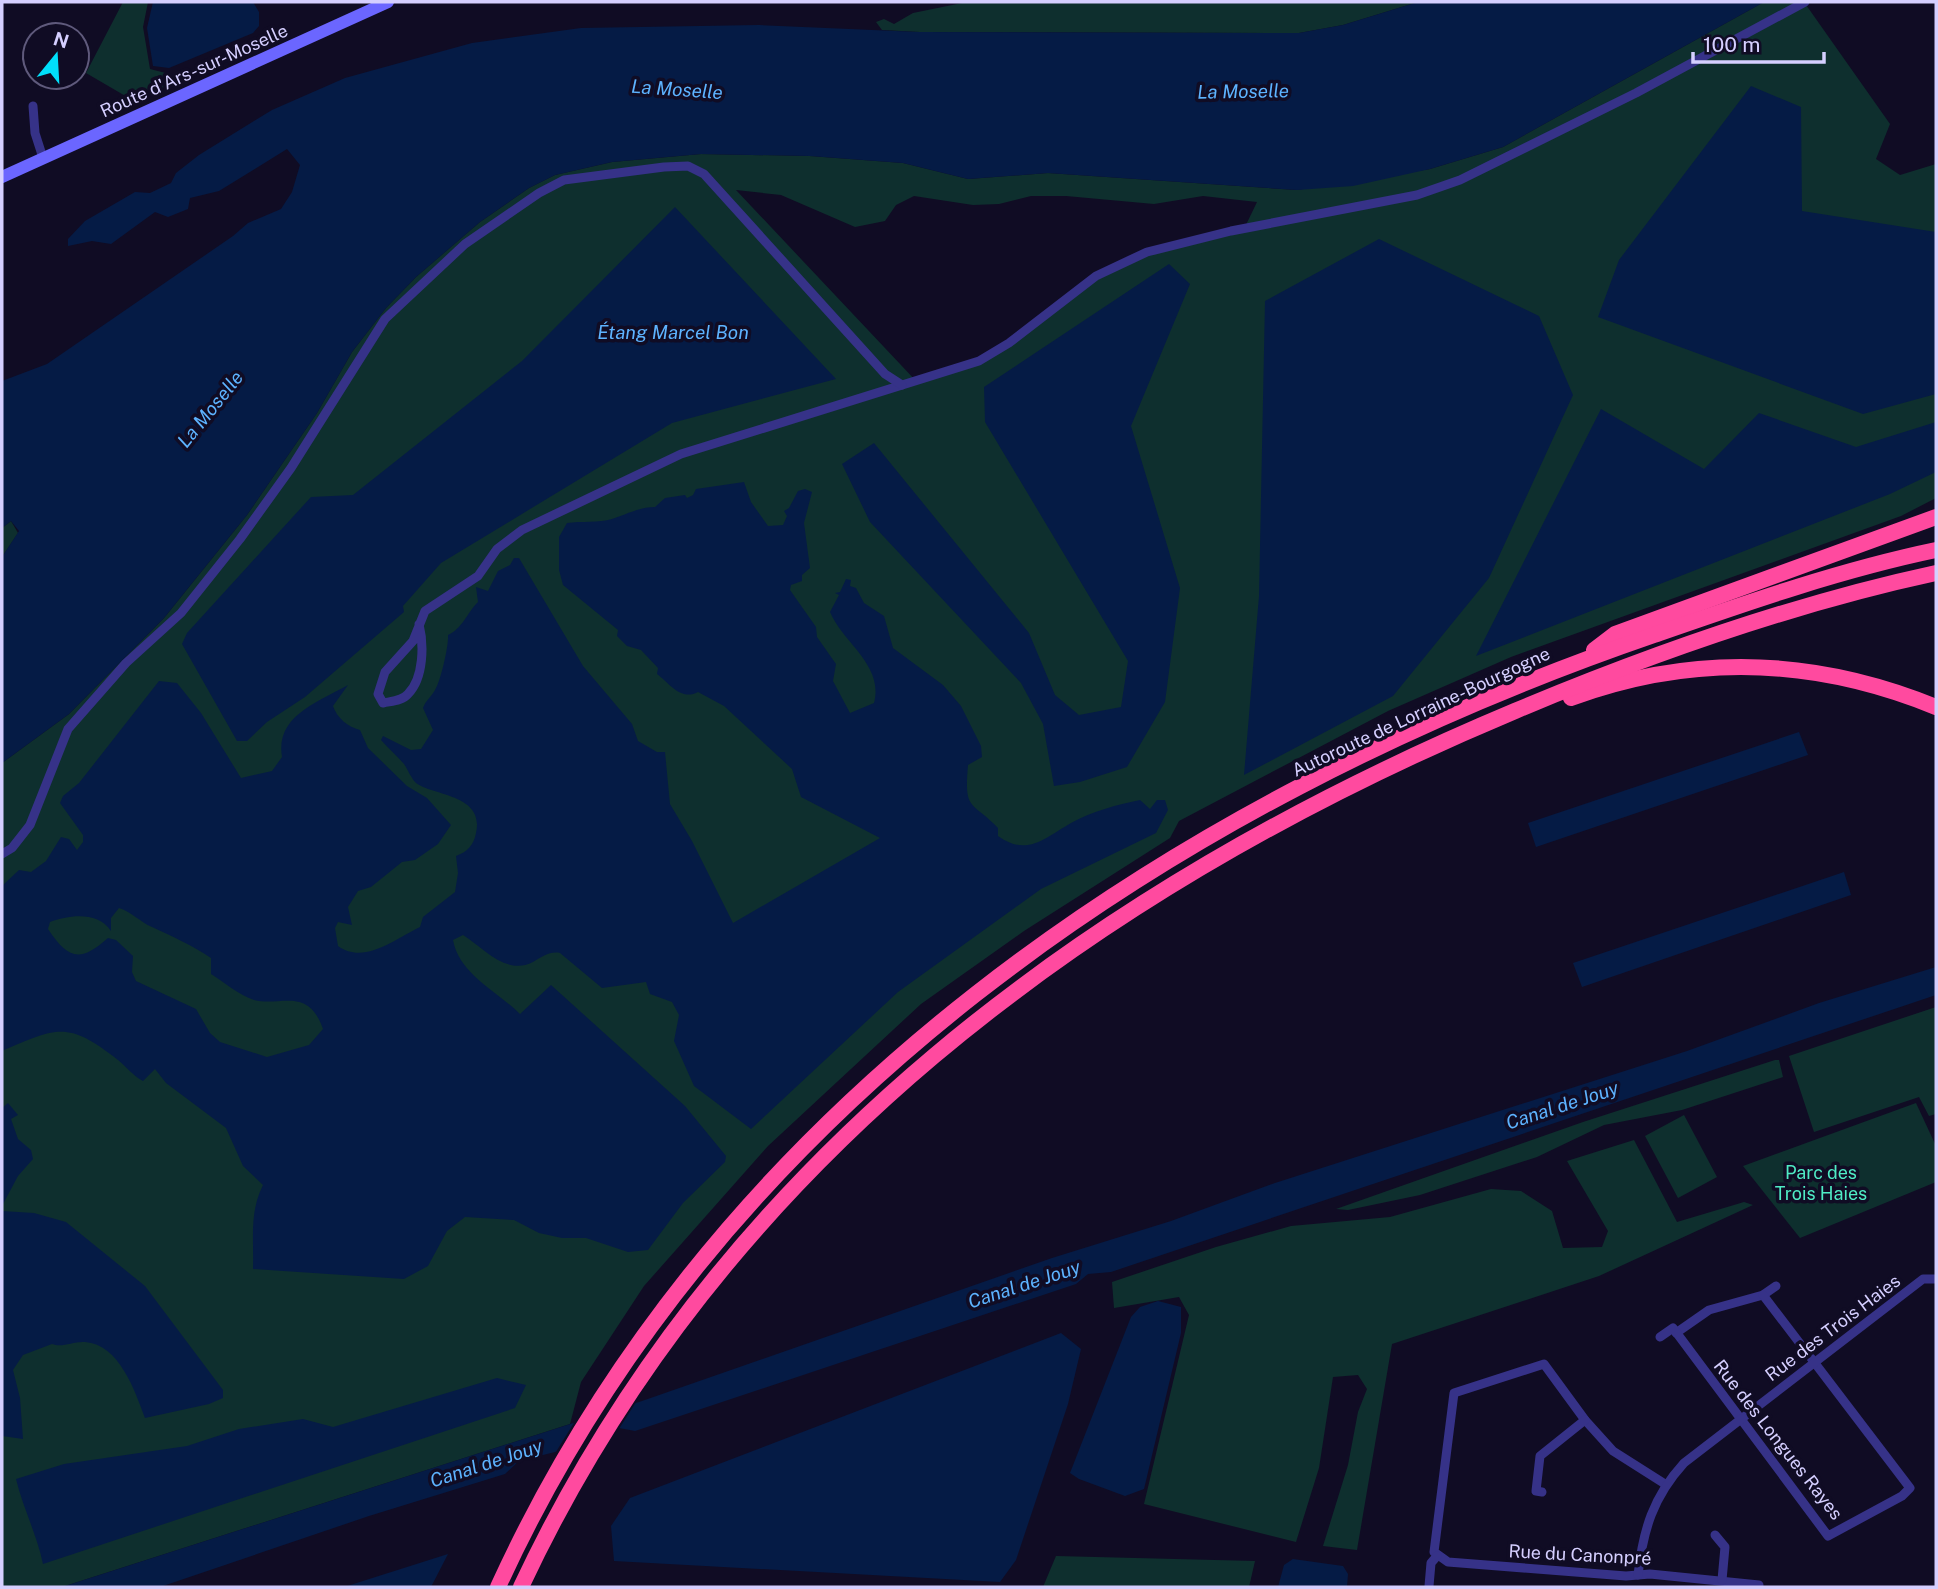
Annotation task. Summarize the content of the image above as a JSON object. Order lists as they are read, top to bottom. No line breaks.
{"streets":{"highway":["Autoroute de Lorraine-Bourgogne"],"main road":["Route d'Ars-sur-Moselle"],"street":["Rue des Trois Haies","Rue des Longues Rayes","Rue du Canonpré"]},"crossings":[["Rue des Trois Haies","Rue des Longues Rayes"],["Rue des Trois Haies","Rue du Canonpré"]],"water":["La Moselle","Étang Marcel Bon","Canal de Jouy"],"parks":["Parc des Trois Haies"],"scale_bar":"100 m","north":"top"}
